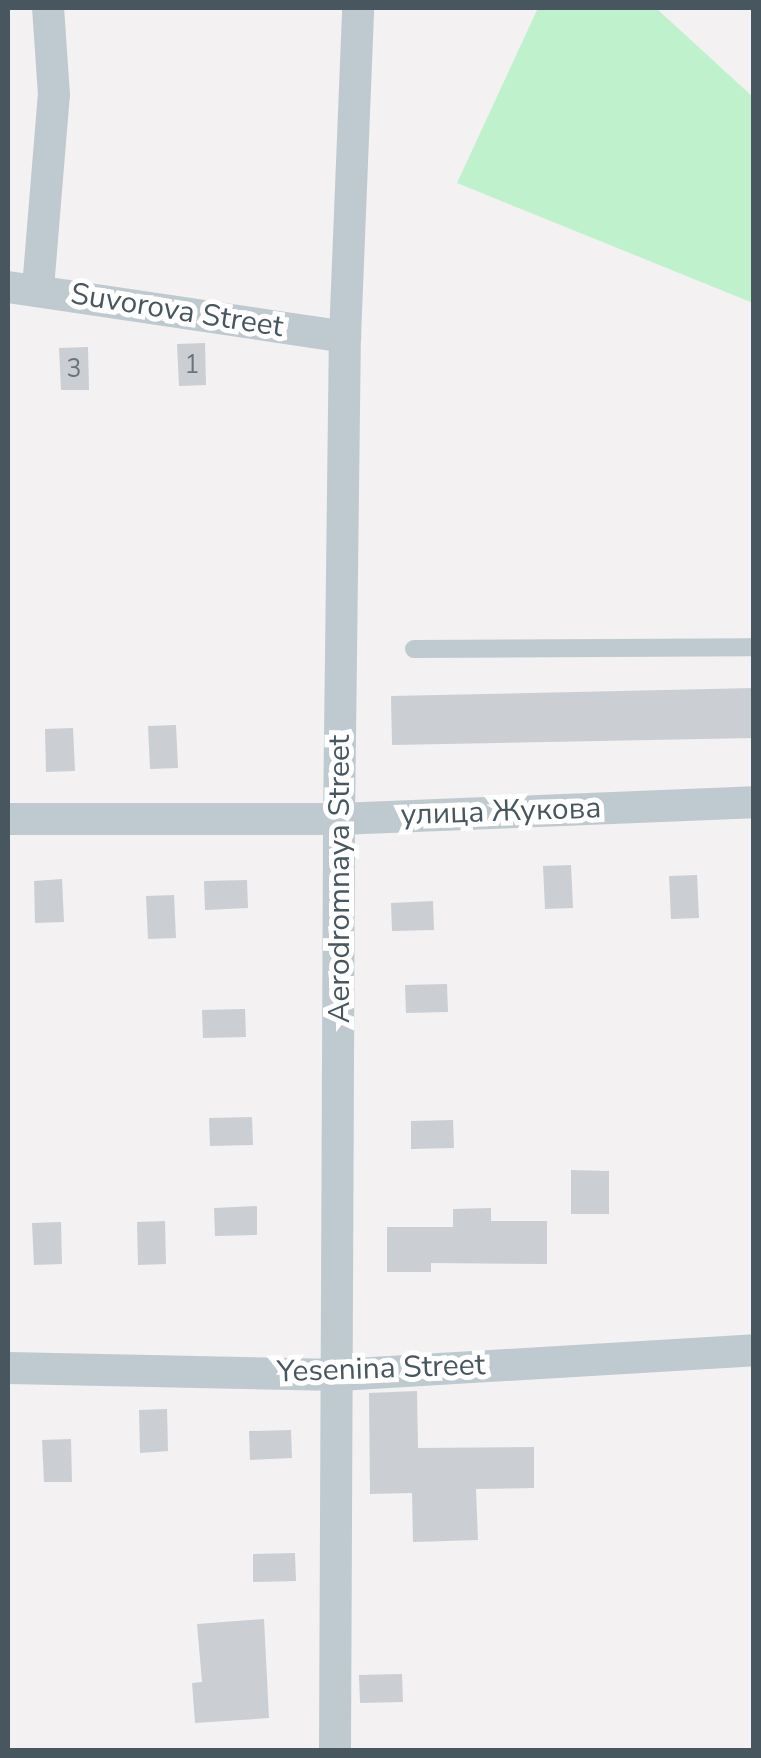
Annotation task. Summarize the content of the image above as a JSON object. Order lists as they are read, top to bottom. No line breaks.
{"streets":{"street":["Suvorova Street","улица Жукова","Aerodromnaya Street","Yesenina Street"]},"crossings":[["Suvorova Street","Aerodromnaya Street"],["улица Жукова","Aerodromnaya Street"],["Aerodromnaya Street","Yesenina Street"]],"house_numbers":["1","3"]}
